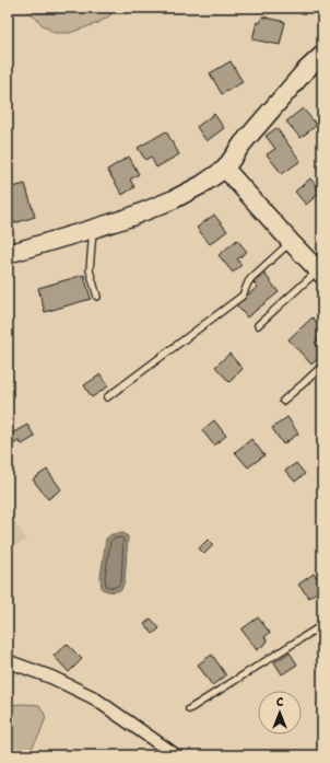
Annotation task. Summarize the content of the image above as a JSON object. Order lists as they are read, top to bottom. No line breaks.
{"north":"top"}
